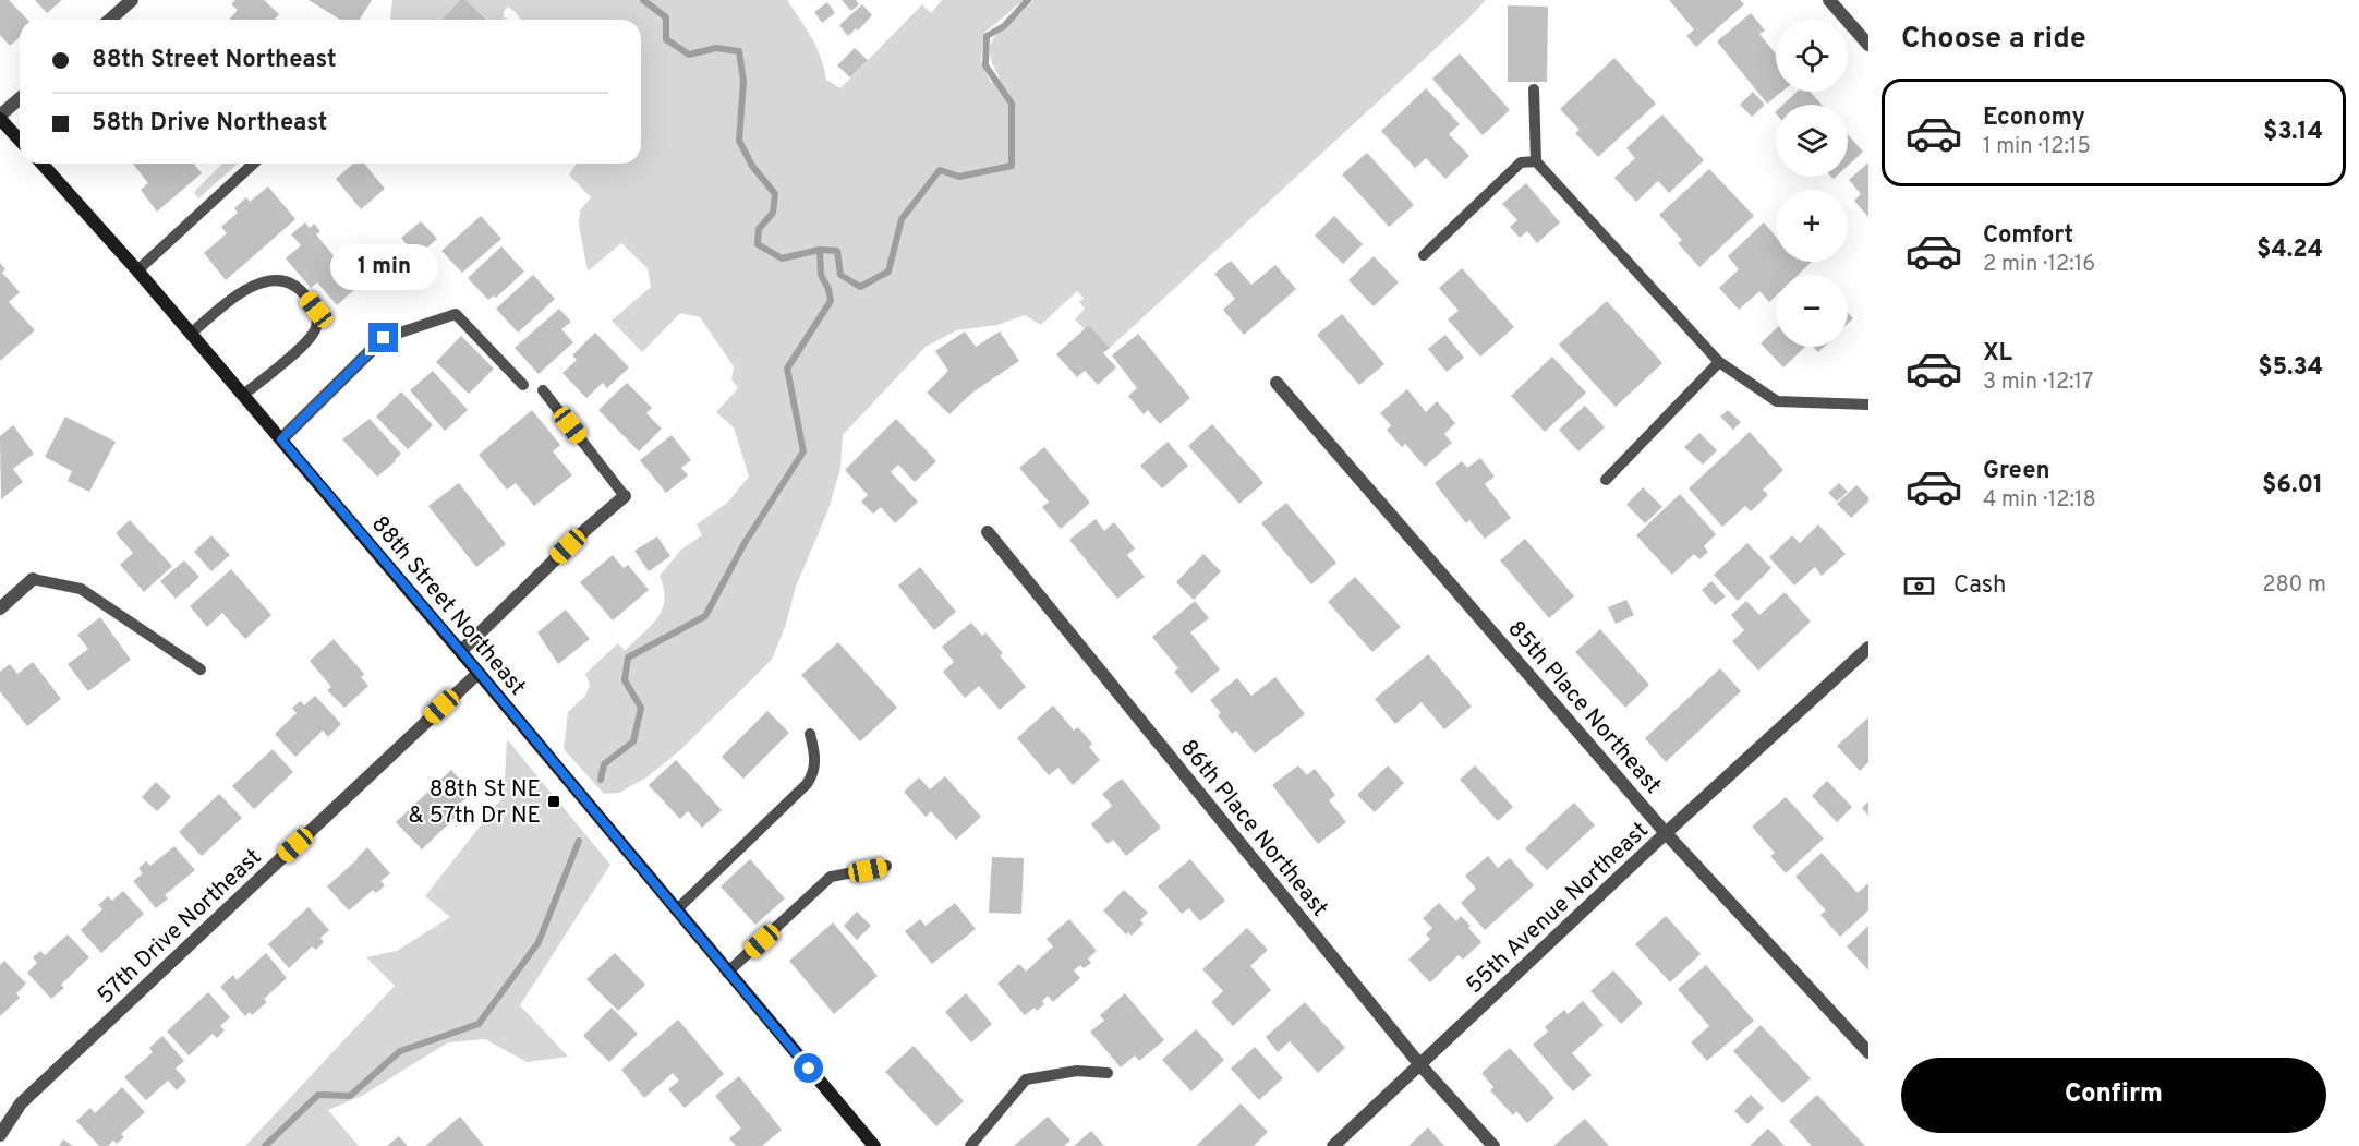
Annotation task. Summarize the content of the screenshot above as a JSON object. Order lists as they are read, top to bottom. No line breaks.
{"streets":{"main road":["88th Street Northeast"],"street":["85th Place Northeast","86th Place Northeast","55th Avenue Northeast","57th Drive Northeast"]},"crossings":[["88th Street Northeast","57th Drive Northeast"],["85th Place Northeast","55th Avenue Northeast"],["86th Place Northeast","55th Avenue Northeast"]],"places":{"transit":["88th St NE & 57th Dr NE"]},"page":{"heading":"Choose a ride","map_buttons":["+","−"],"banner":["88th Street Northeast","58th Drive Northeast"],"list":[{"name":"Economy","note":"1 min · 12:15","value":"$3.14"},{"name":"Comfort","note":"2 min · 12:16","value":"$4.24"},{"name":"XL","note":"3 min · 12:17","value":"$5.34"},{"name":"Green","note":"4 min · 12:18","value":"$6.01"}],"bubble":"1 min","pay":["Cash","280 m"],"buttons":"Confirm"}}
